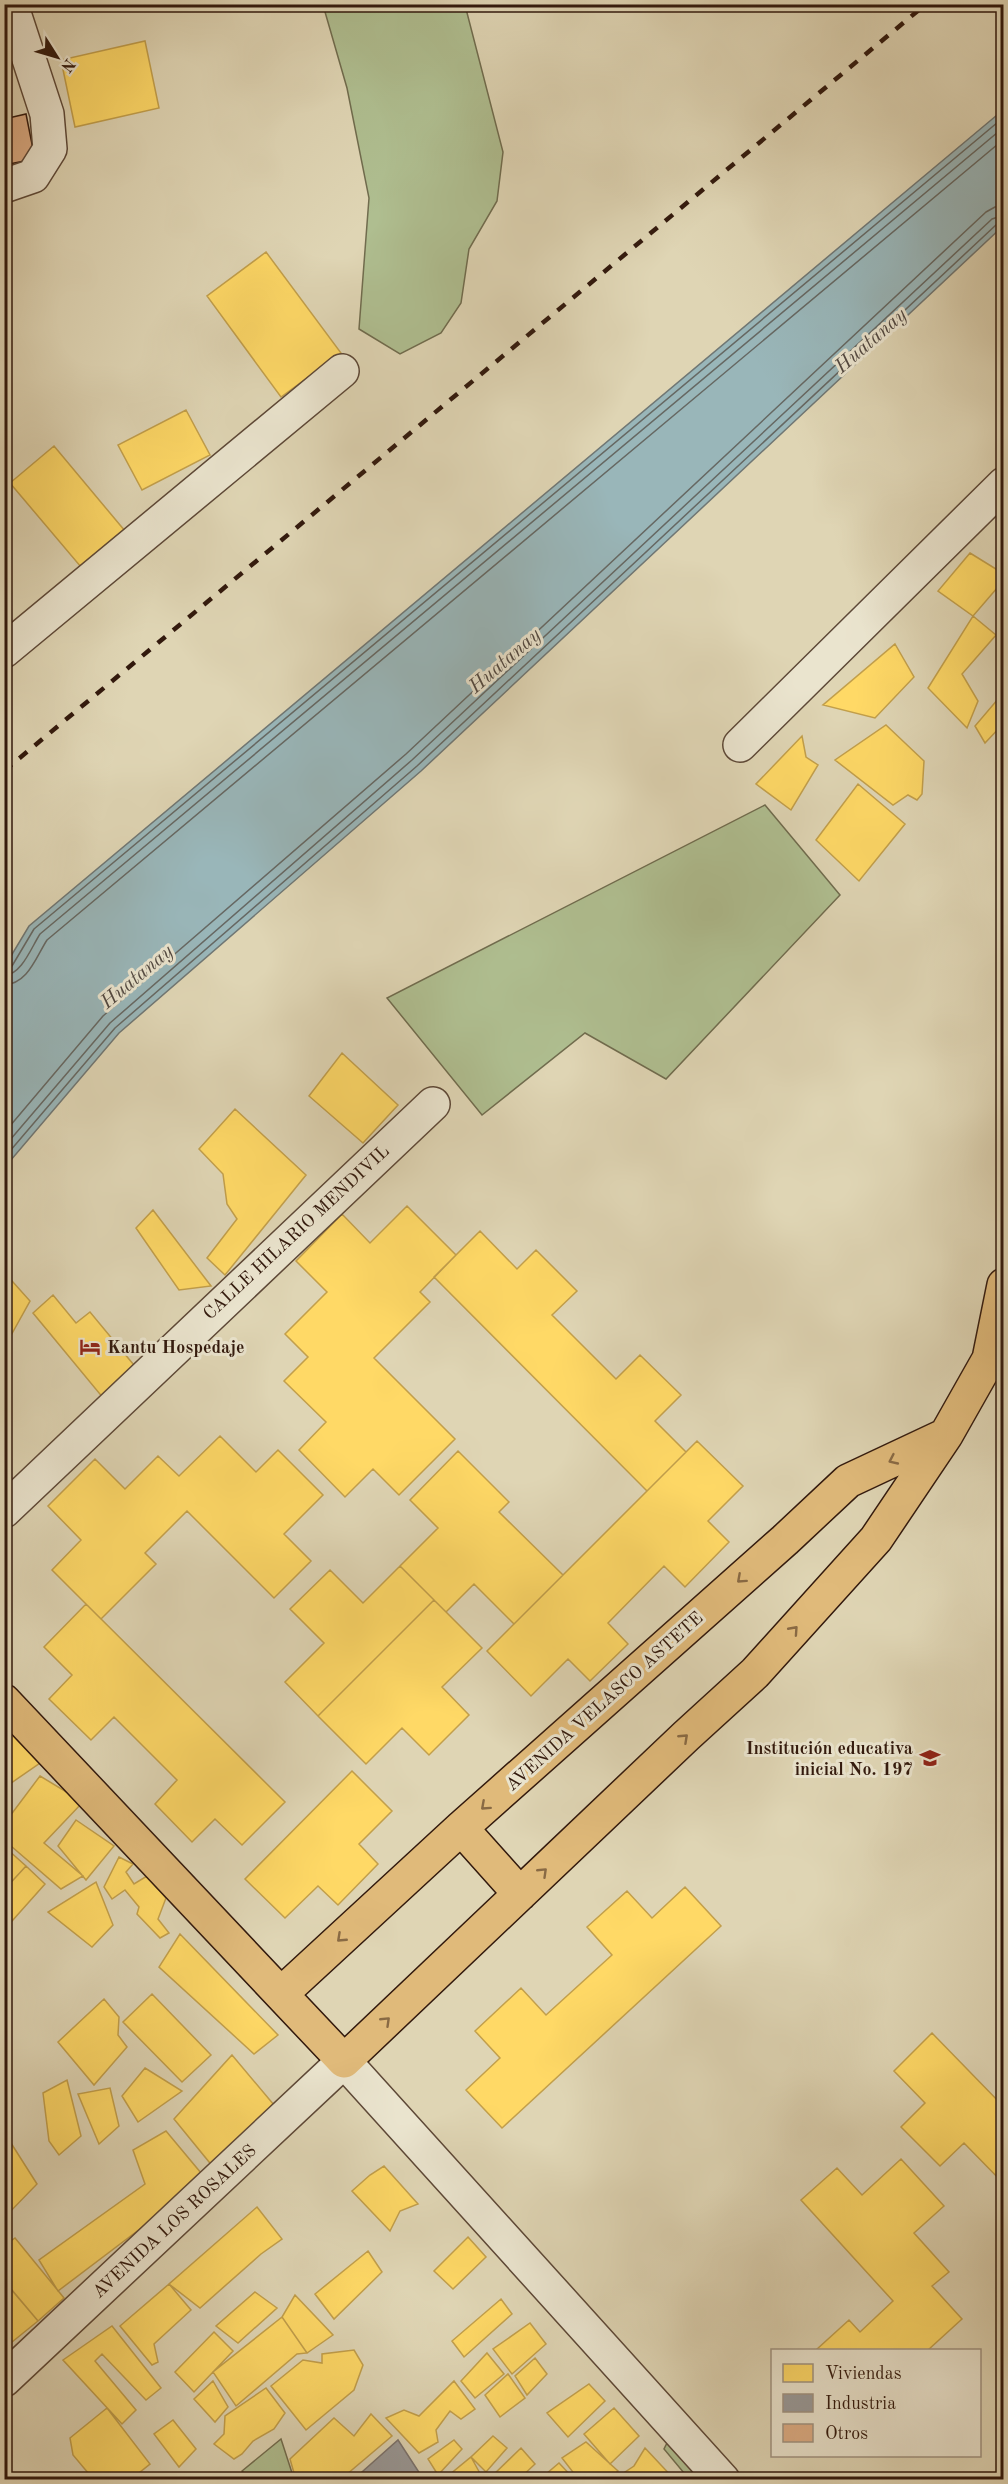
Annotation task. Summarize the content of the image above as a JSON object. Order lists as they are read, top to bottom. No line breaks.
{"streets":{"highway":["AVENIDA VELASCO ASTETE"],"street":["CALLE HILARIO MENDIVIL","AVENIDA LOS ROSALES"]},"water":["Huatanay"],"places":{"hotel":["Kantu Hospedaje"],"school or university":["Institución educativa inicial No. 197"]},"legend":["Viviendas","Industria","Otros"],"north":"bottom right"}
